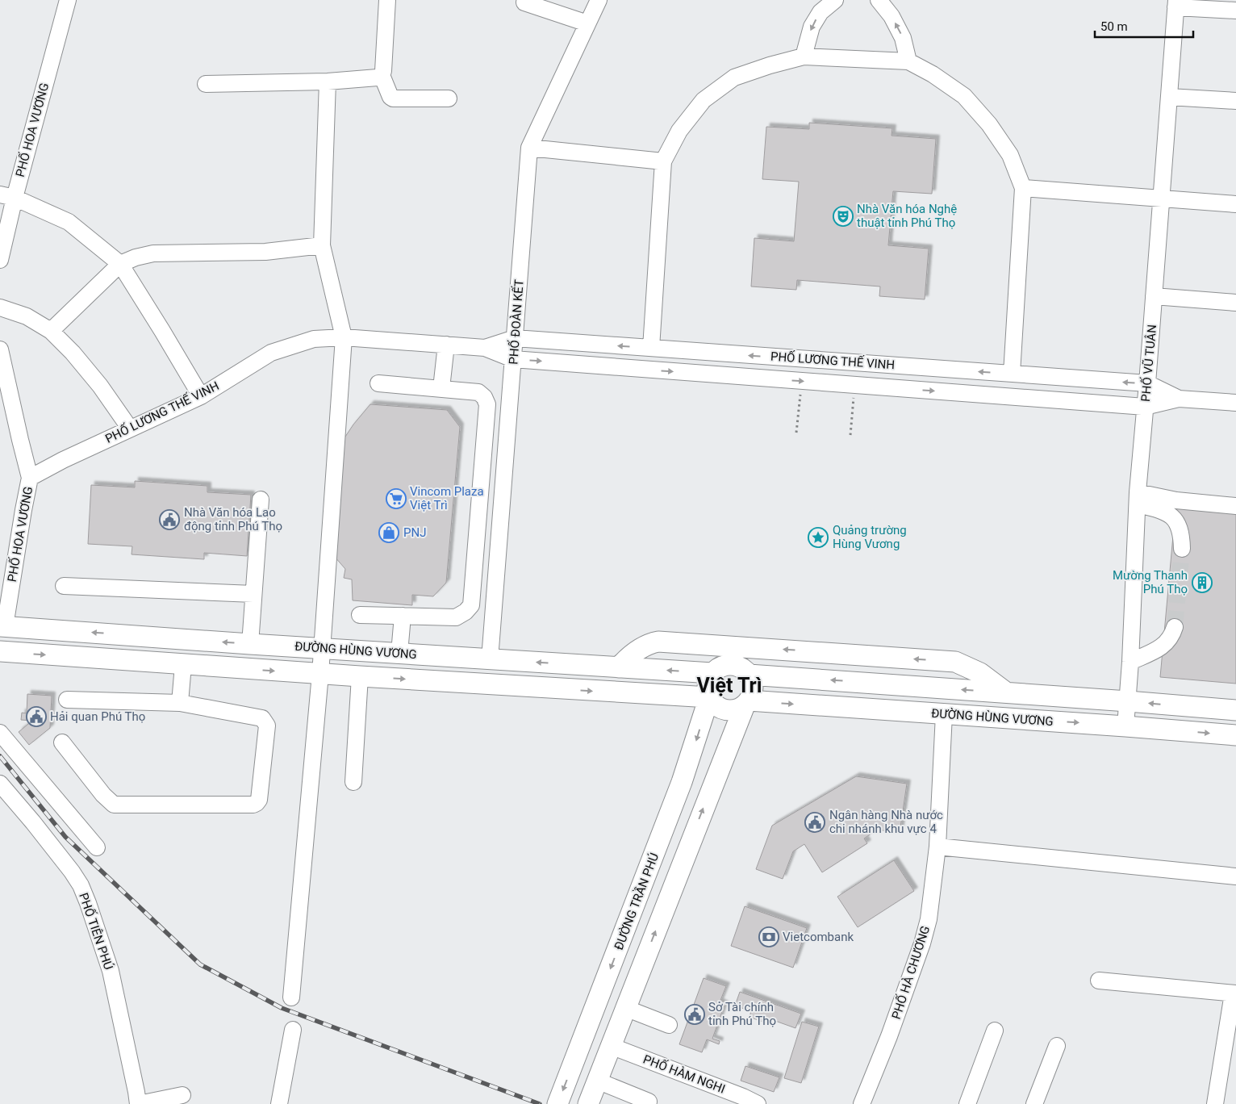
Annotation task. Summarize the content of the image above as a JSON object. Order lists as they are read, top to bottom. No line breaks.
{"streets":{"main road":["ĐƯỜNG HÙNG VƯƠNG","ĐƯỜNG TRẦN PHÚ"],"street":["PHỐ HOA VƯƠNG","PHỐ ĐOÀN KẾT","PHỐ LƯƠNG THẾ VINH","PHỐ VŨ TUÂN","PHỐ TIÊN PHÚ","PHỐ HÀ CHƯƠNG","PHỐ HÀM NGHI"]},"crossings":[["PHỐ HOA VƯƠNG","PHỐ LƯƠNG THẾ VINH"],["PHỐ HOA VƯƠNG","ĐƯỜNG HÙNG VƯƠNG"],["PHỐ ĐOÀN KẾT","PHỐ LƯƠNG THẾ VINH"],["PHỐ ĐOÀN KẾT","ĐƯỜNG HÙNG VƯƠNG"],["PHỐ LƯƠNG THẾ VINH","PHỐ VŨ TUÂN"],["PHỐ VŨ TUÂN","ĐƯỜNG HÙNG VƯƠNG"],["ĐƯỜNG HÙNG VƯƠNG","ĐƯỜNG TRẦN PHÚ"],["ĐƯỜNG HÙNG VƯƠNG","PHỐ HÀ CHƯƠNG"]],"districts":["Việt Trì"],"places":{"theatre":["Nhà Văn hóa Nghệ thuật tỉnh Phú Thọ"],"supermarket":["Vincom Plaza Việt Trì"],"public building":["Nhà Văn hóa Lao động tỉnh Phú Thọ","Hải quan Phú Thọ","Ngân hàng Nhà nước chi nhánh khu vực 4","Sở Tài chính tỉnh Phú Thọ"],"shop":["PNJ"],"place":["Quảng trường Hùng Vương"],"building":["Mường Thanh Phú Thọ"],"bank":["Vietcombank"]},"scale_bar":"50 m"}
